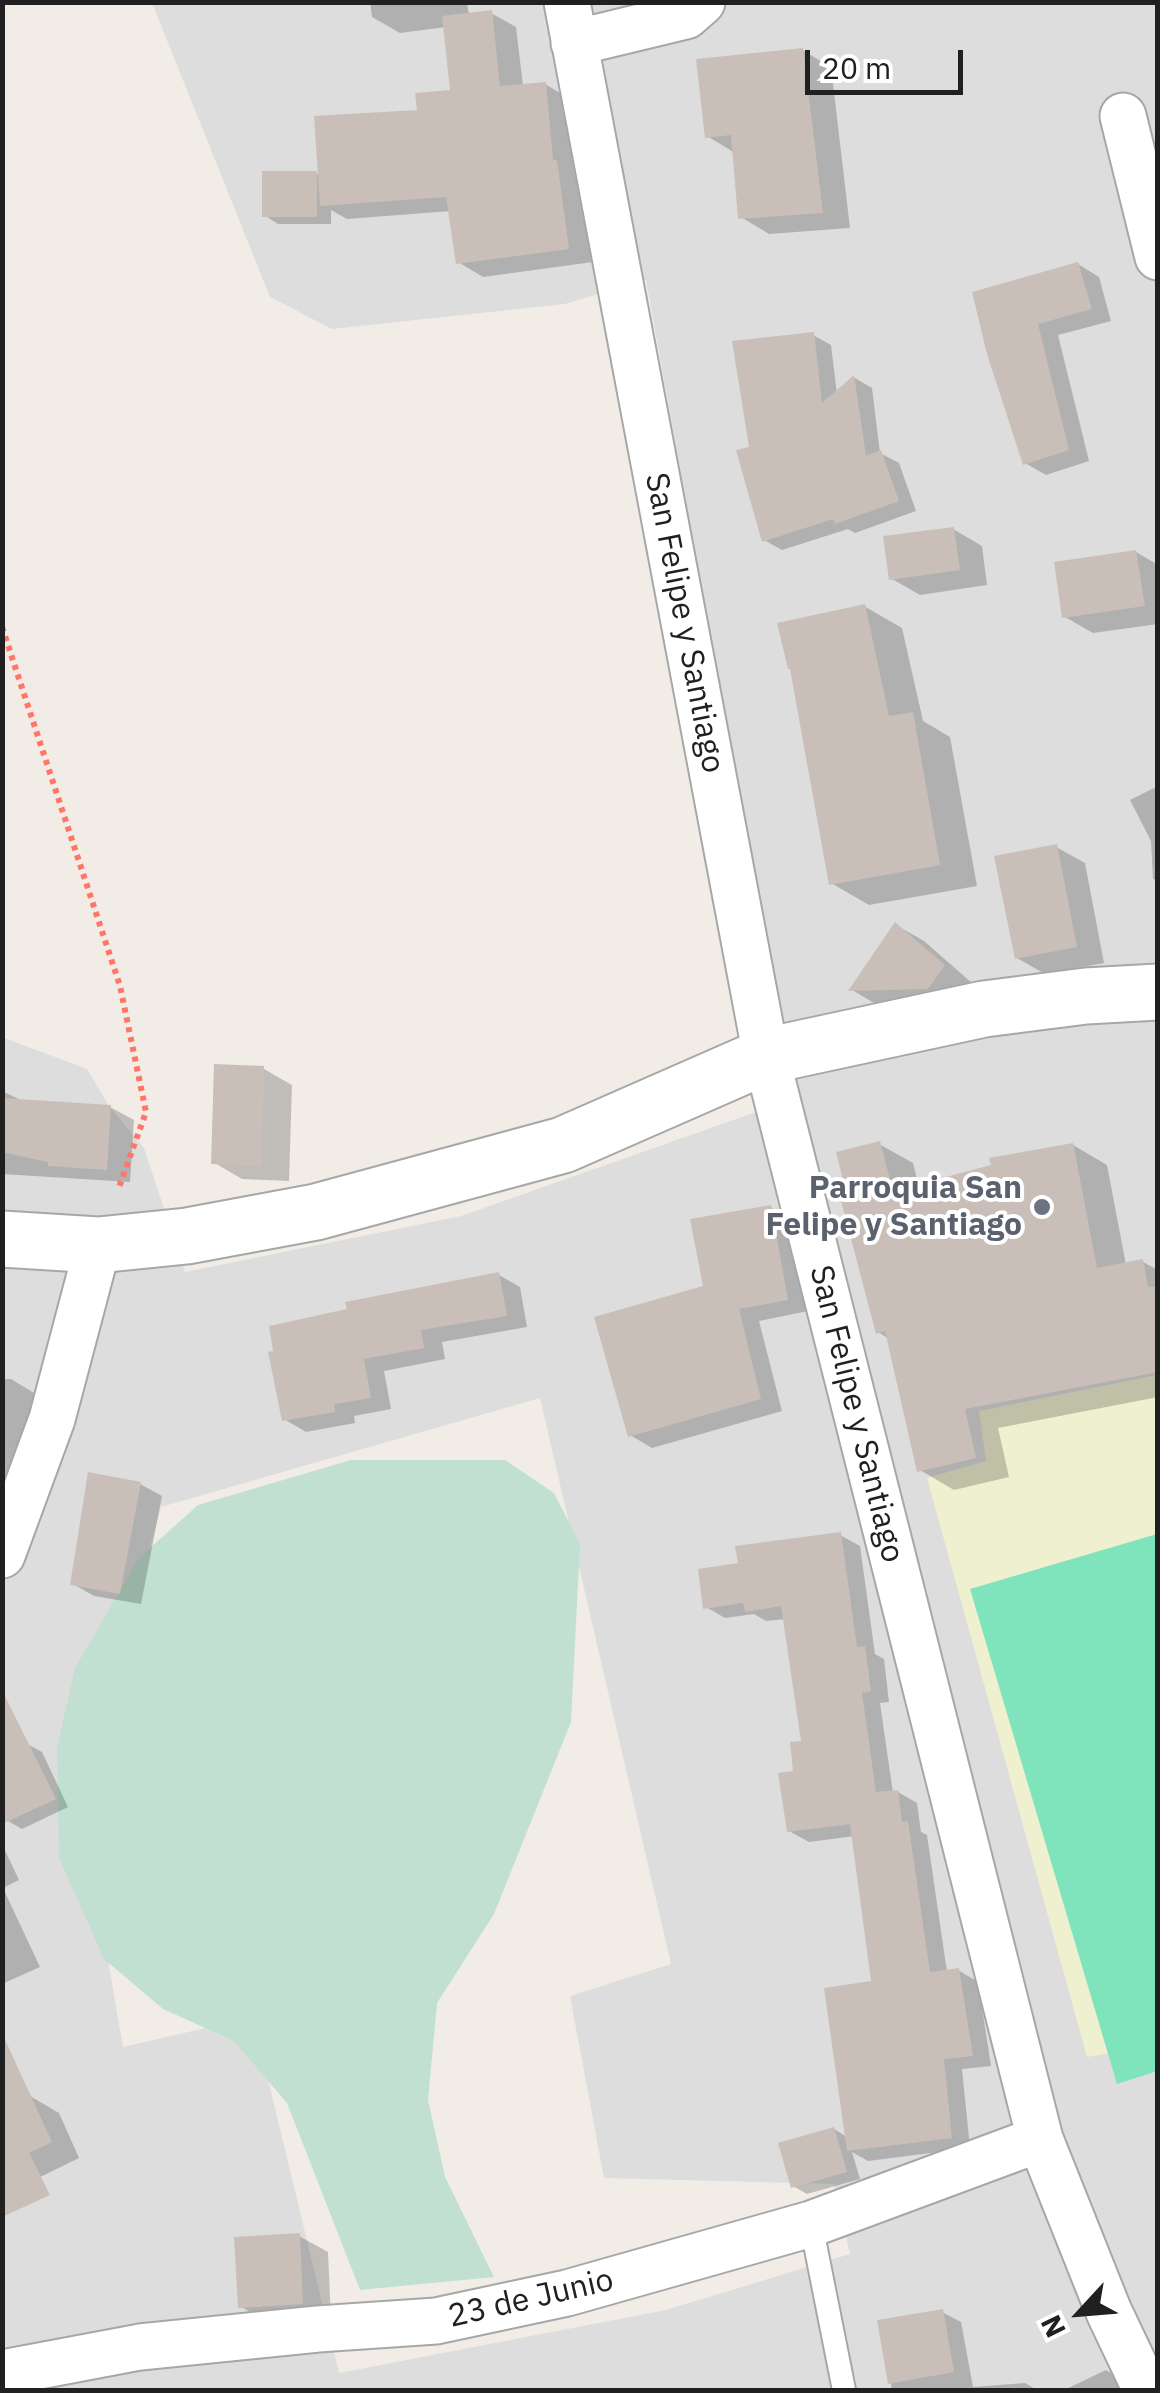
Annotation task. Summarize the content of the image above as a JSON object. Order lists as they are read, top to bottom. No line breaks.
{"streets":{"street":["San Felipe y Santiago","23 de Junio"]},"crossings":[["San Felipe y Santiago","23 de Junio"]],"places":["Parroquia San Felipe y Santiago"],"scale_bar":"20 m","north":"bottom left"}
